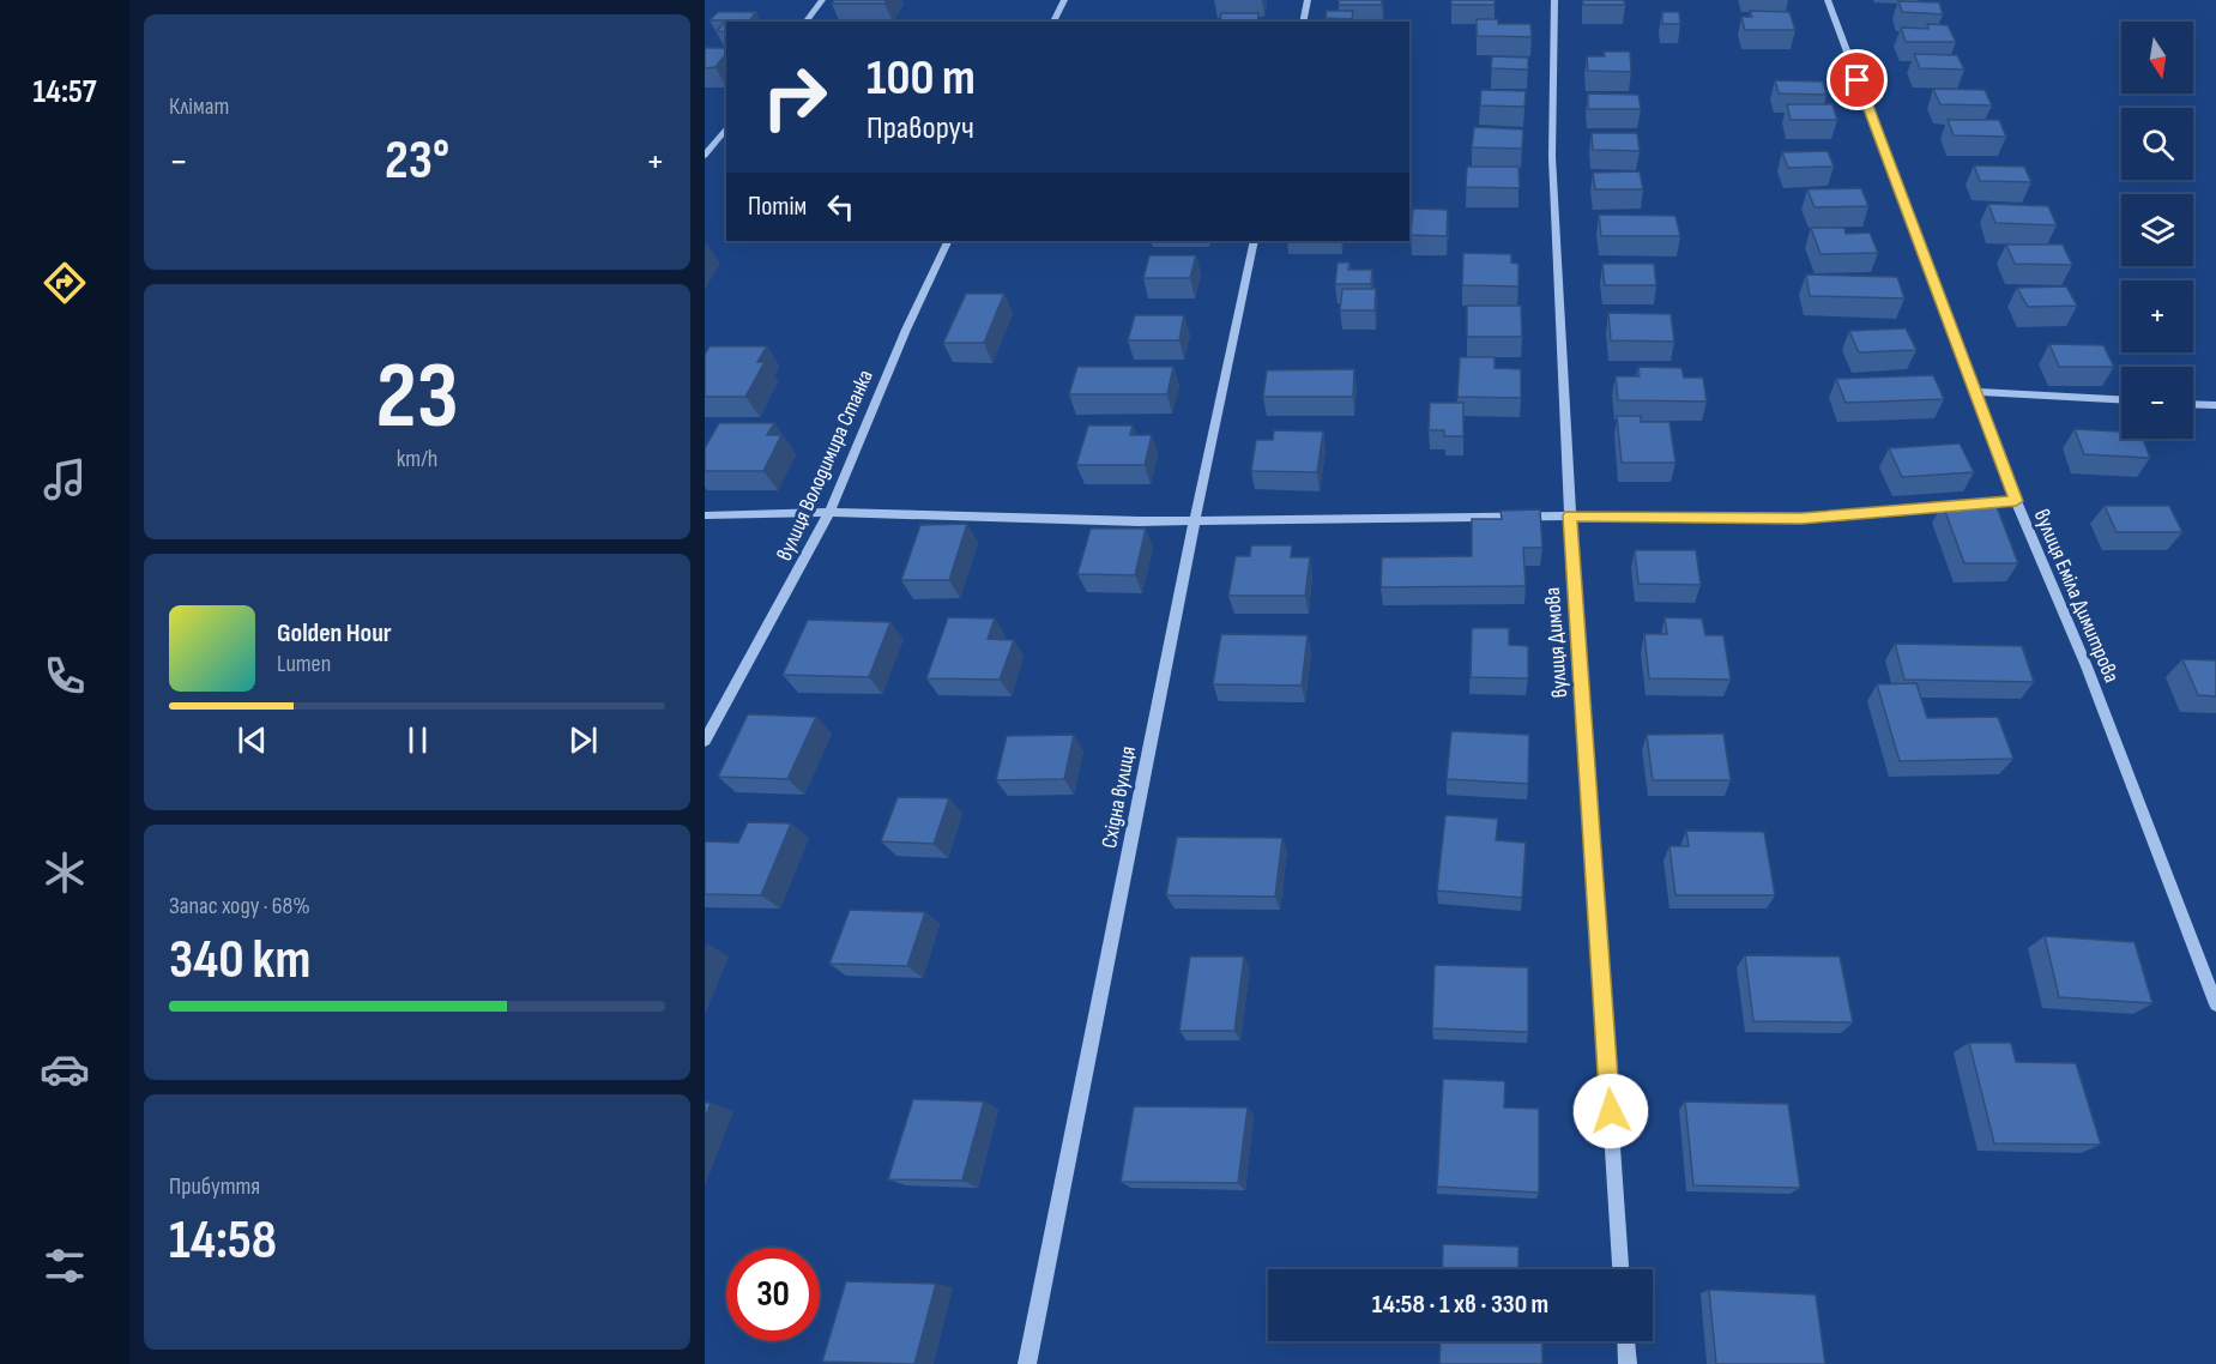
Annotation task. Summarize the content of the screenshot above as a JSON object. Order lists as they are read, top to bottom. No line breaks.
{"streets":{"street":["вулиця Володимира Станка","вулиця Еміла Димитрова","вулиця Димова","Східна вулиця"]},"north":"bottom","page":{"tabs":"14:57","tile":["Клімат",["23","km/h"],["Запас ходу · 68%","340 km"],["Прибуття","14:58"]],"map_buttons":["+","−"],"turn":["100 m","Праворуч"],"heat":["−","23°","+"],"then":"Потім","song":["Golden Hour","Lumen"],"limit":"30","trip":"14:58 · 1 хв · 330 m"}}
